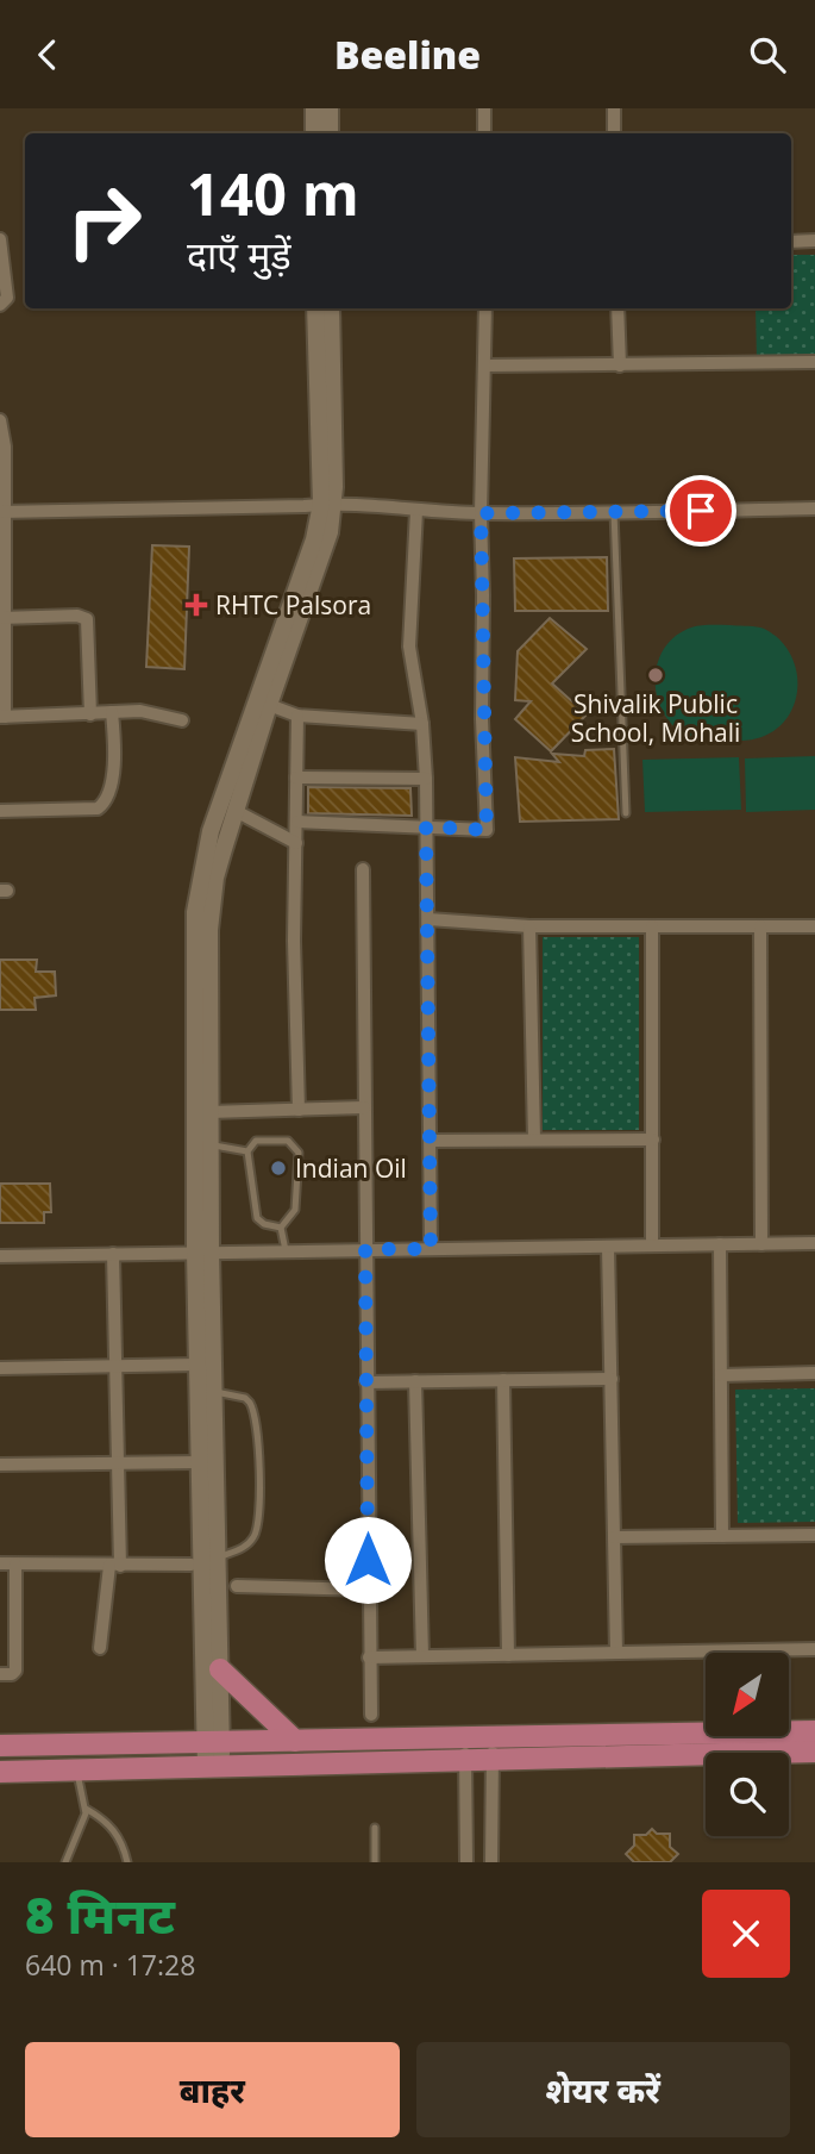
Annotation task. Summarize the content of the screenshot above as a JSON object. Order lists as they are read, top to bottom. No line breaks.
{"places":{"health":["RHTC Palsora"],"other":["Shivalik Public School, Mohali","Indian Oil"]},"north":"bottom left","page":{"header":"Beeline","turn":["140 m","दाएँ मुड़ें"],"heading":["8 मिनट","640 m · 17:28"],"buttons":["बाहर","शेयर करें"]}}
